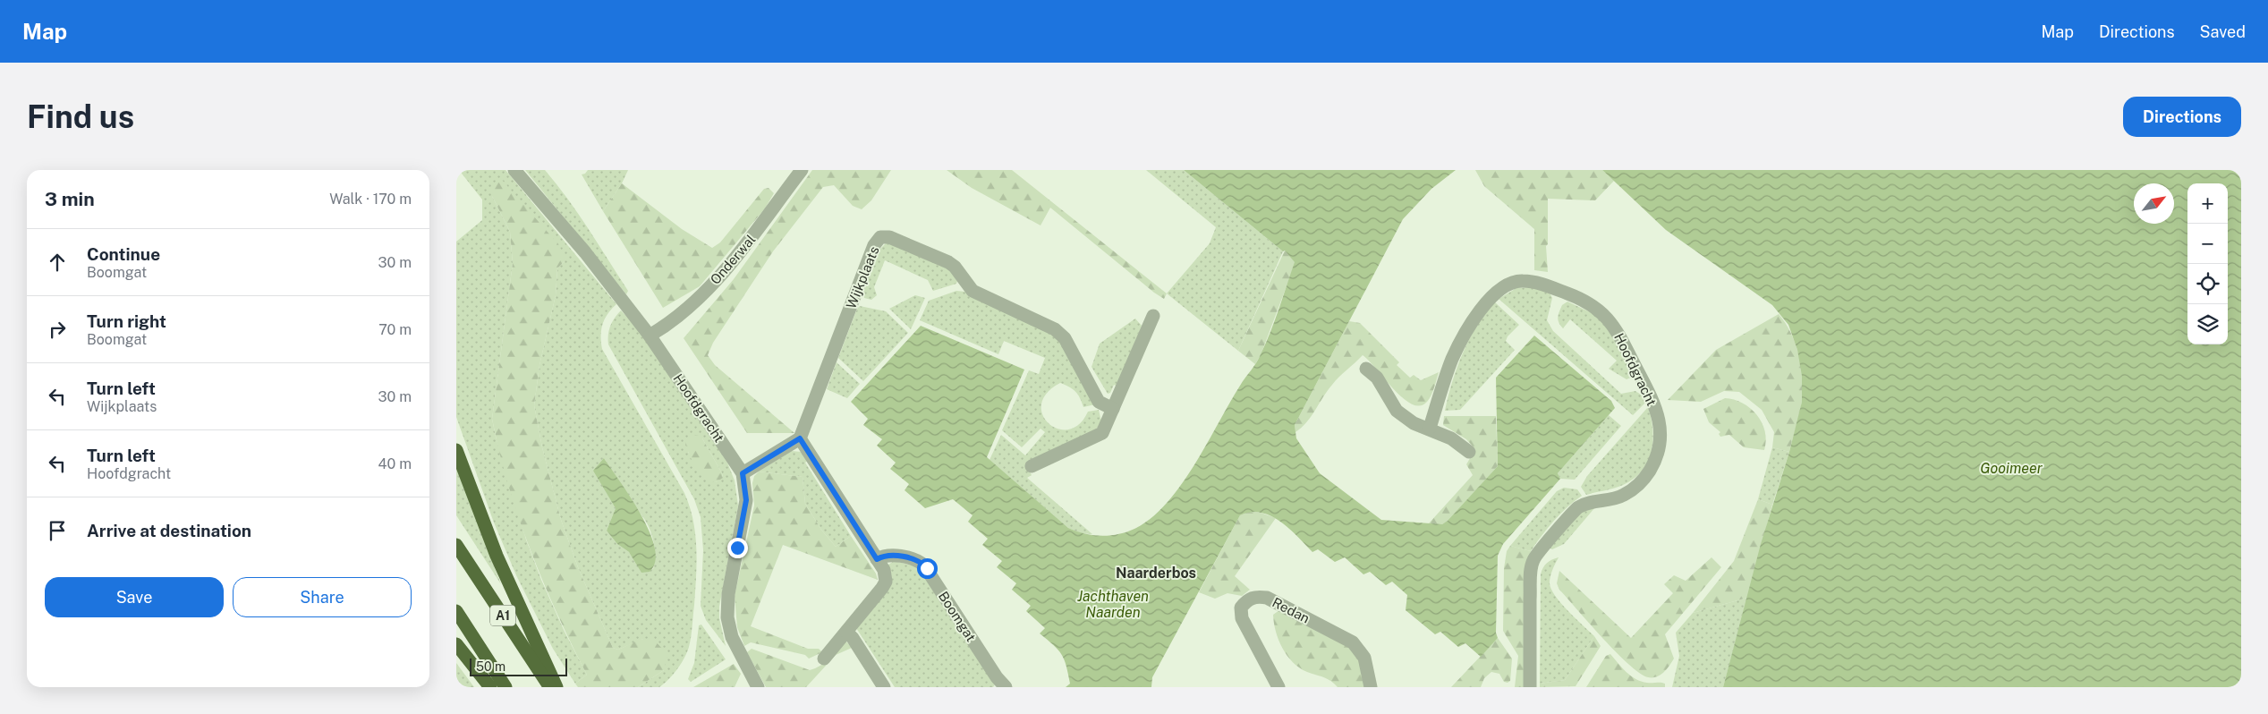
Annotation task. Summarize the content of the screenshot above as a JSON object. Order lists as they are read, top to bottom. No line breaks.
{"streets":{"highway":["A1"],"street":["Onderwal","Wijkplaats","Hoofdgracht","Redan","Boomgat"]},"crossings":[["Onderwal","Hoofdgracht"]],"districts":["Naarderbos"],"water":["Gooimeer","Jachthaven Naarden"],"scale_bar":"50 m","north":"top right","page":{"header":"Map","nav":["Map","Directions","Saved"],"buttons":["Directions",["Save","Share"]],"title":"Find us","heading":["3 min","Walk · 170 m"],"map_buttons":["+","−"],"list":[["Continue","Boomgat","30 m"],["Turn right","Boomgat","70 m"],["Turn left","Wijkplaats","30 m"],["Turn left","Hoofdgracht","40 m"],"Arrive at destination"],"scale":"50 m"}}
